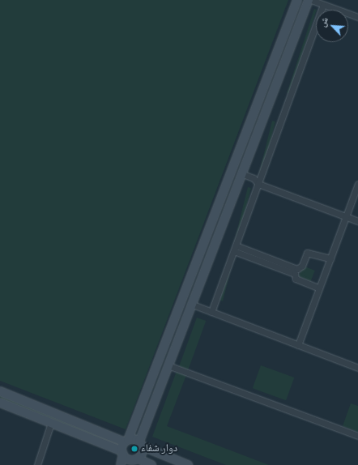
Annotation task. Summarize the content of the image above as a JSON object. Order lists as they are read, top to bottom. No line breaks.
{"places":["دوار شفاء"],"north":"top left"}
